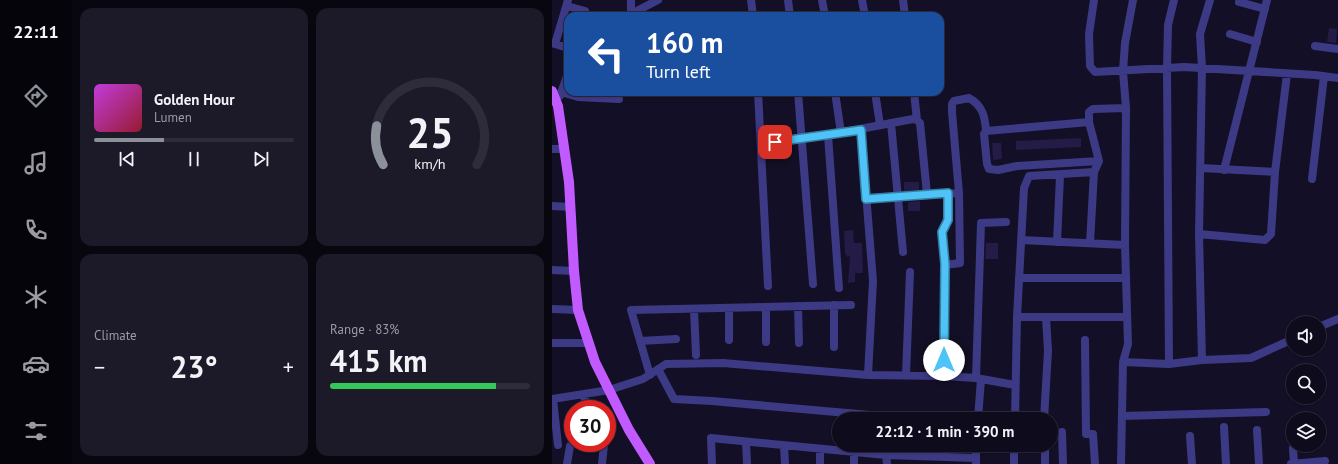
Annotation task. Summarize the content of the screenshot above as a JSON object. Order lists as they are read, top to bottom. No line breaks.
{"page":{"tabs":"22:11","turn":["160 m","Turn left"],"song":["Golden Hour","Lumen"],"tile":["Climate",["Range · 83%","415 km"]],"heat":["−","23°","+"],"limit":"30","trip":"22:12 · 1 min · 390 m","gauge":["25","km/h"]}}
